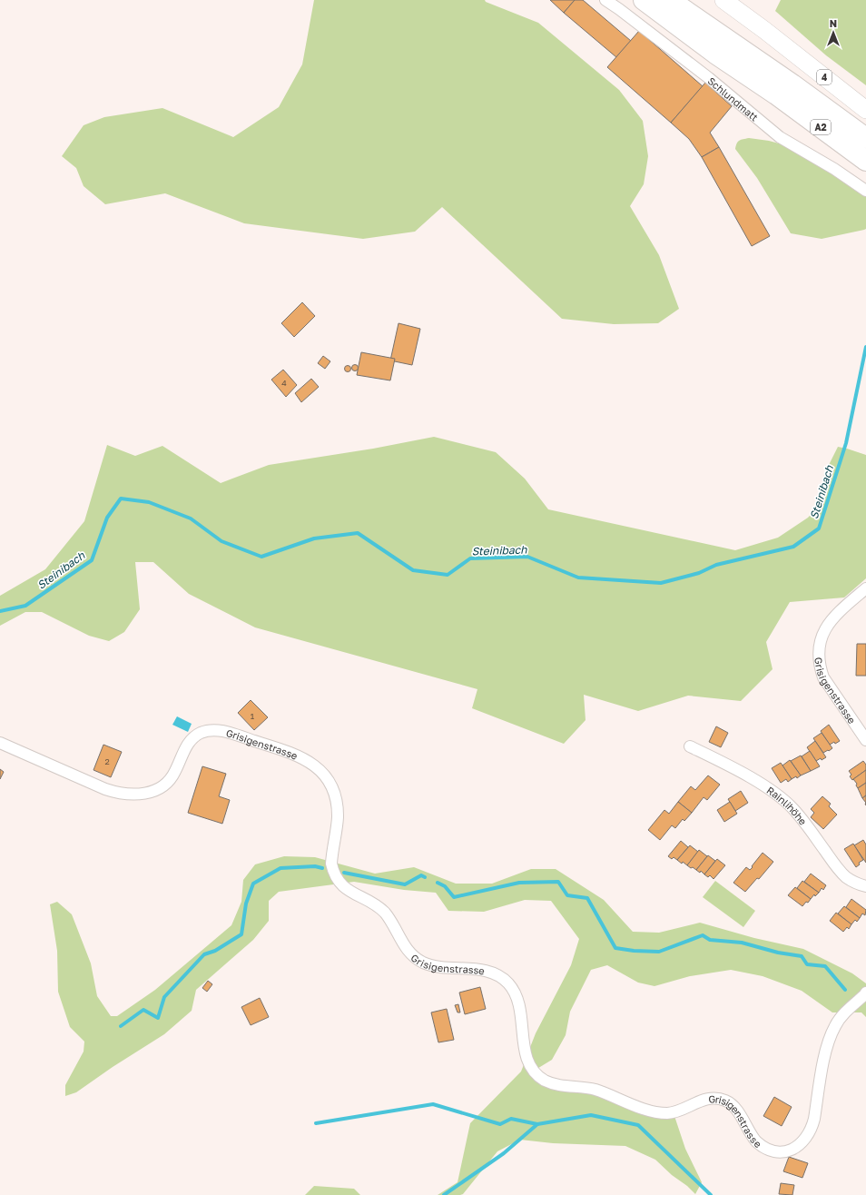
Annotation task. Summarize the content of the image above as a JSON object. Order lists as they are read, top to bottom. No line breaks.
{"streets":{"highway":["A2"],"main road":["4"],"street":["Schlundmatt","Grisigenstrasse","Rainlihöhe"]},"water":["Steinibach"],"house_numbers":["4","1","2"],"north":"top"}
